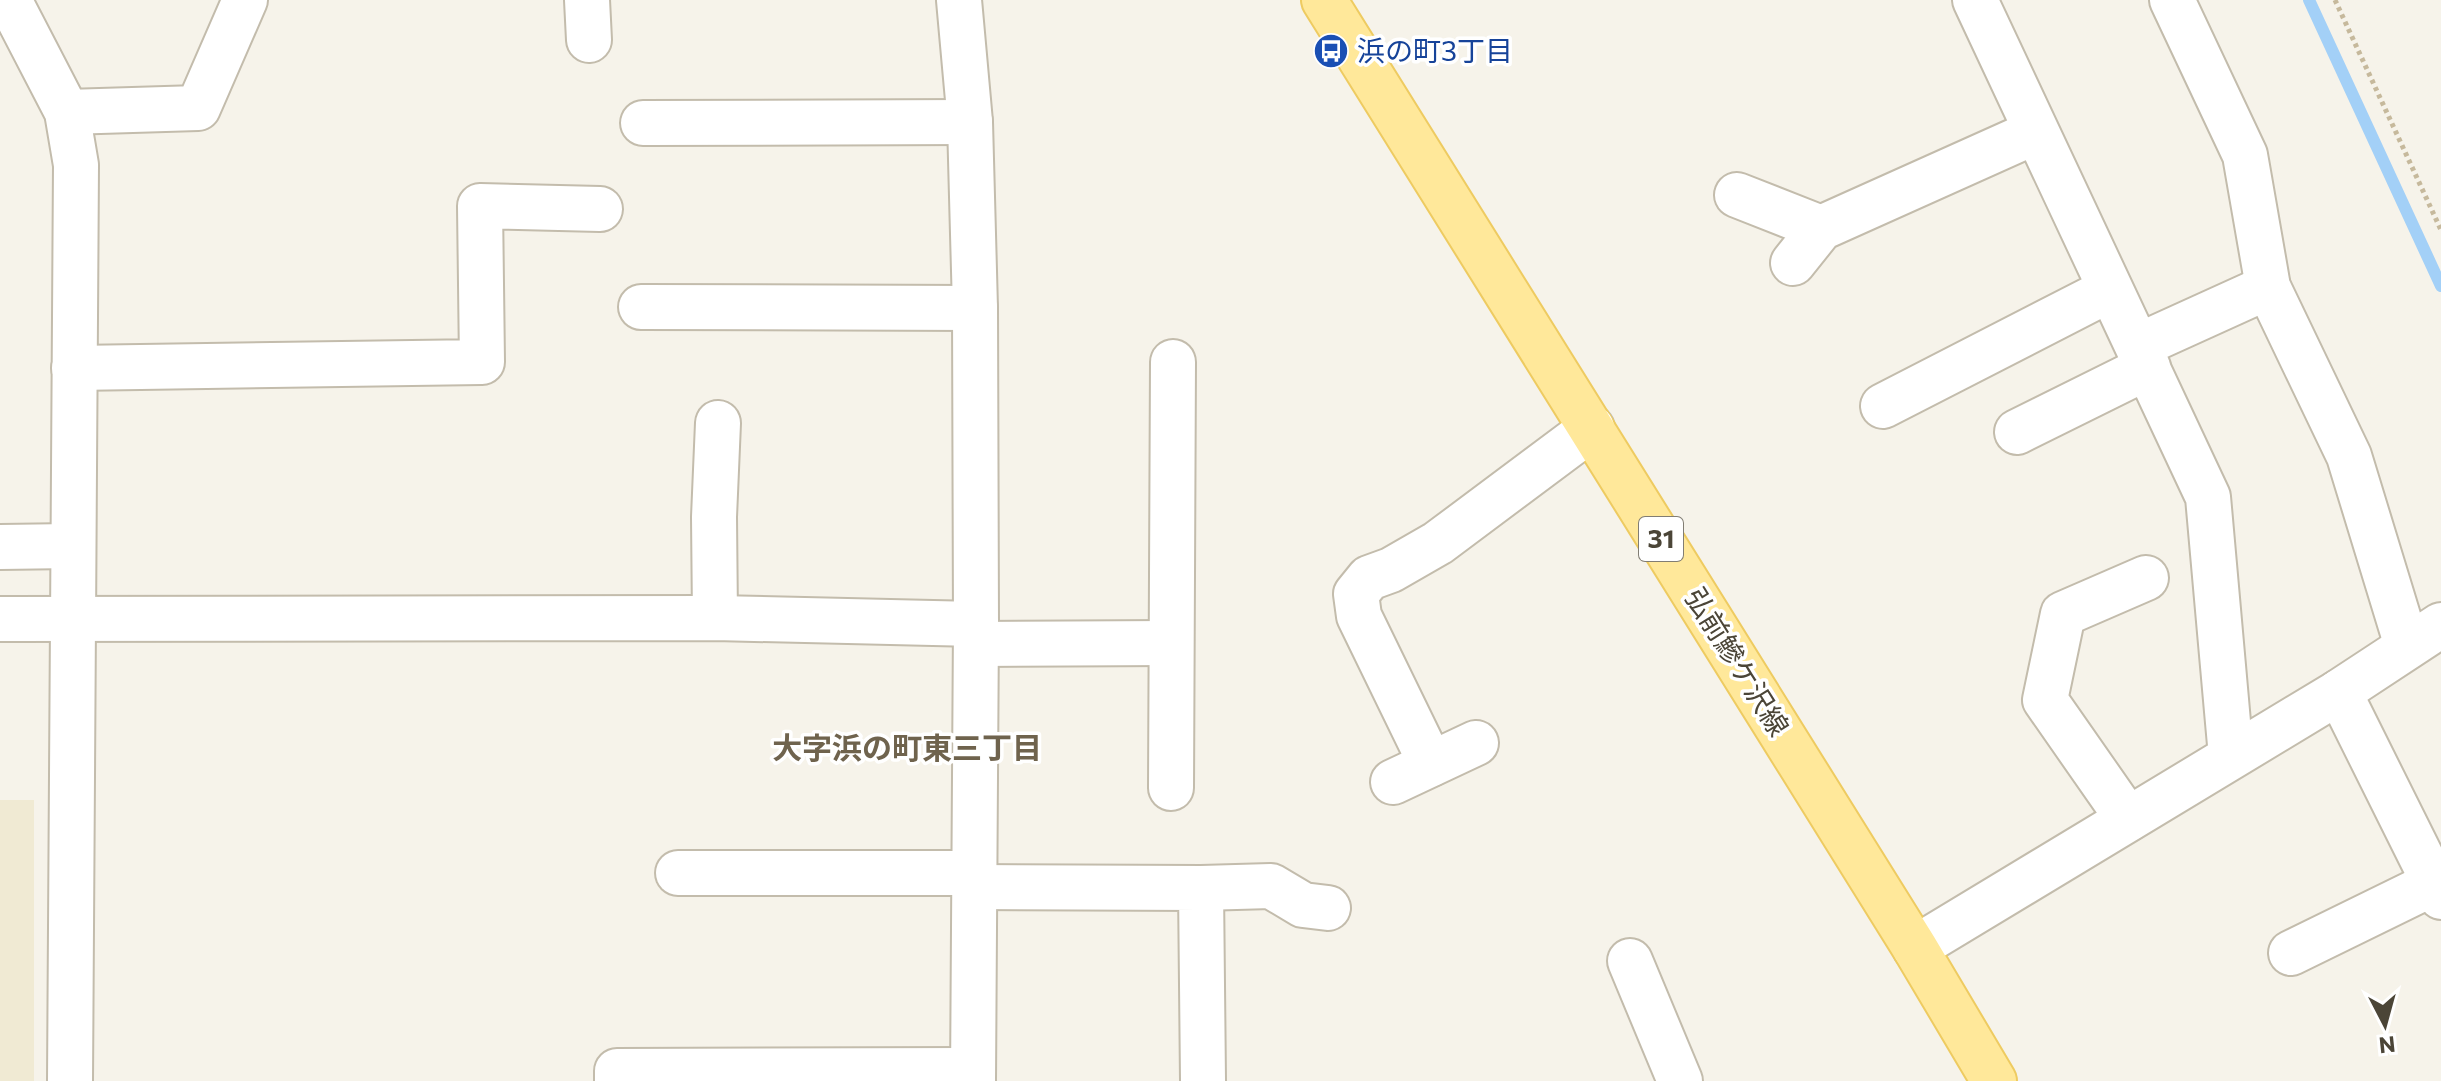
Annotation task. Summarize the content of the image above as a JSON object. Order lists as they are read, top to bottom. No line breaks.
{"streets":{"main road":["31","弘前鰺ケ沢線"]},"districts":["大字浜の町東三丁目"],"places":{"bus stop":["浜の町3丁目"]},"north":"bottom"}
